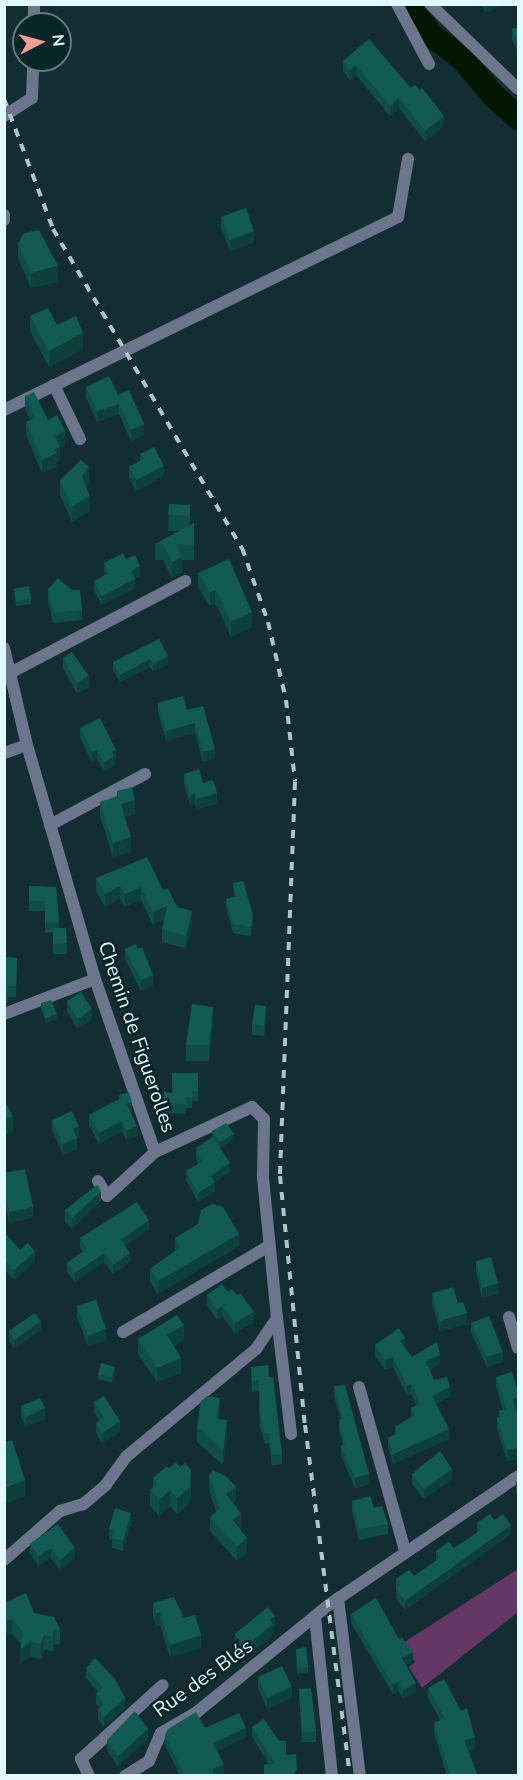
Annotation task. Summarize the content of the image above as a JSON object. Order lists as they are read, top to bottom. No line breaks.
{"streets":{"street":["Chemin de Figuerolles","Rue des Blés"]},"north":"right"}
